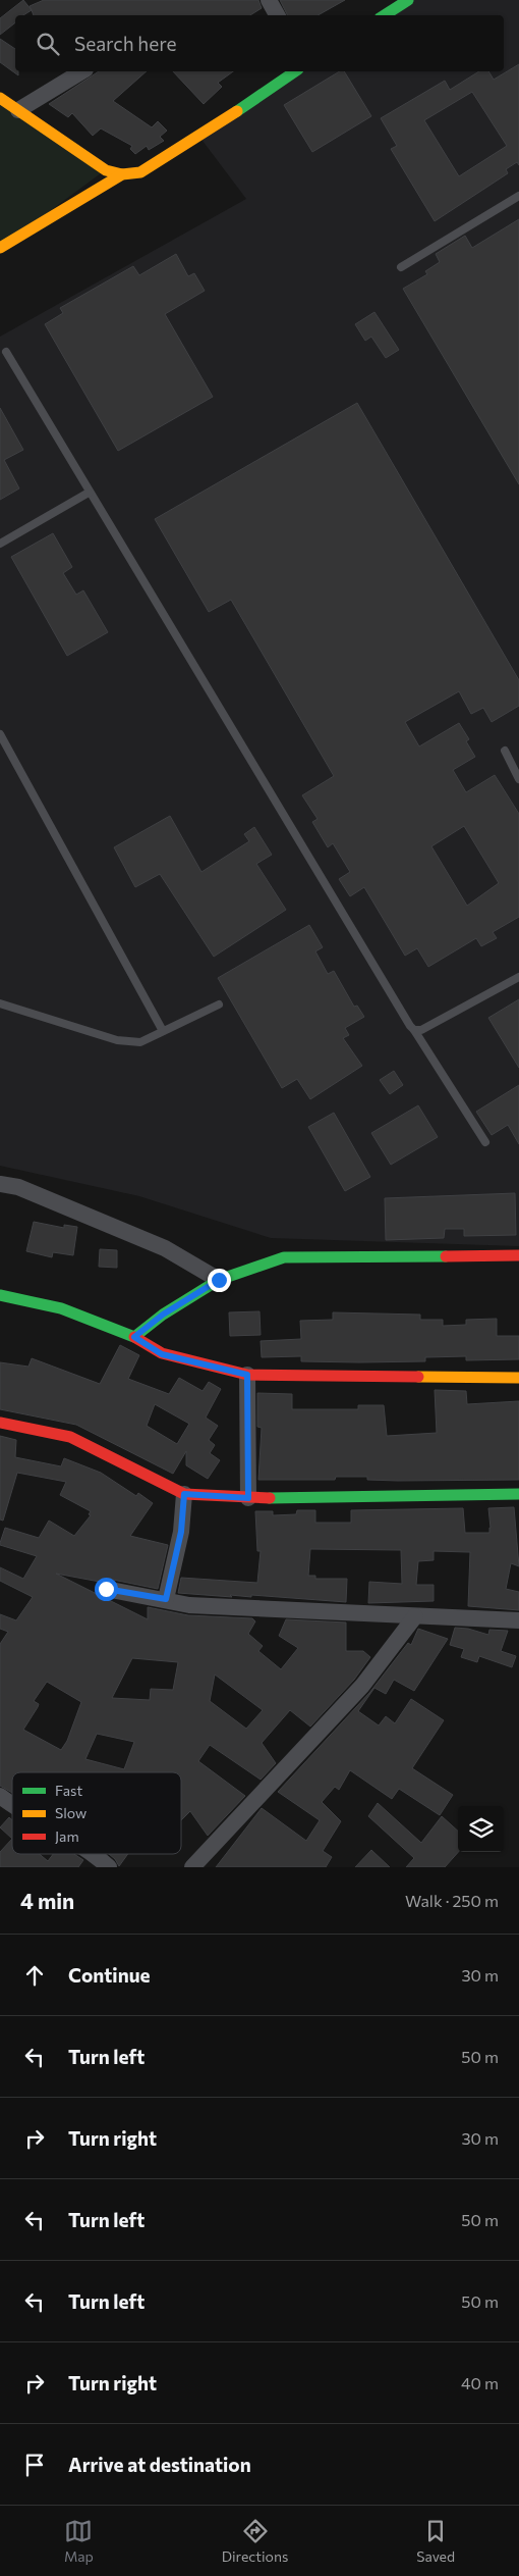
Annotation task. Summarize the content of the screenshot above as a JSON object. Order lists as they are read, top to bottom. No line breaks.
{"legend":["Fast","Slow","Jam"],"page":{"search":"Search here","heading":["4 min","Walk · 250 m"],"list":[["Continue","30 m"],["Turn left","50 m"],["Turn right","30 m"],["Turn left","50 m"],["Turn left","50 m"],["Turn right","40 m"],"Arrive at destination"],"nav":["Map","Directions","Saved"]}}
